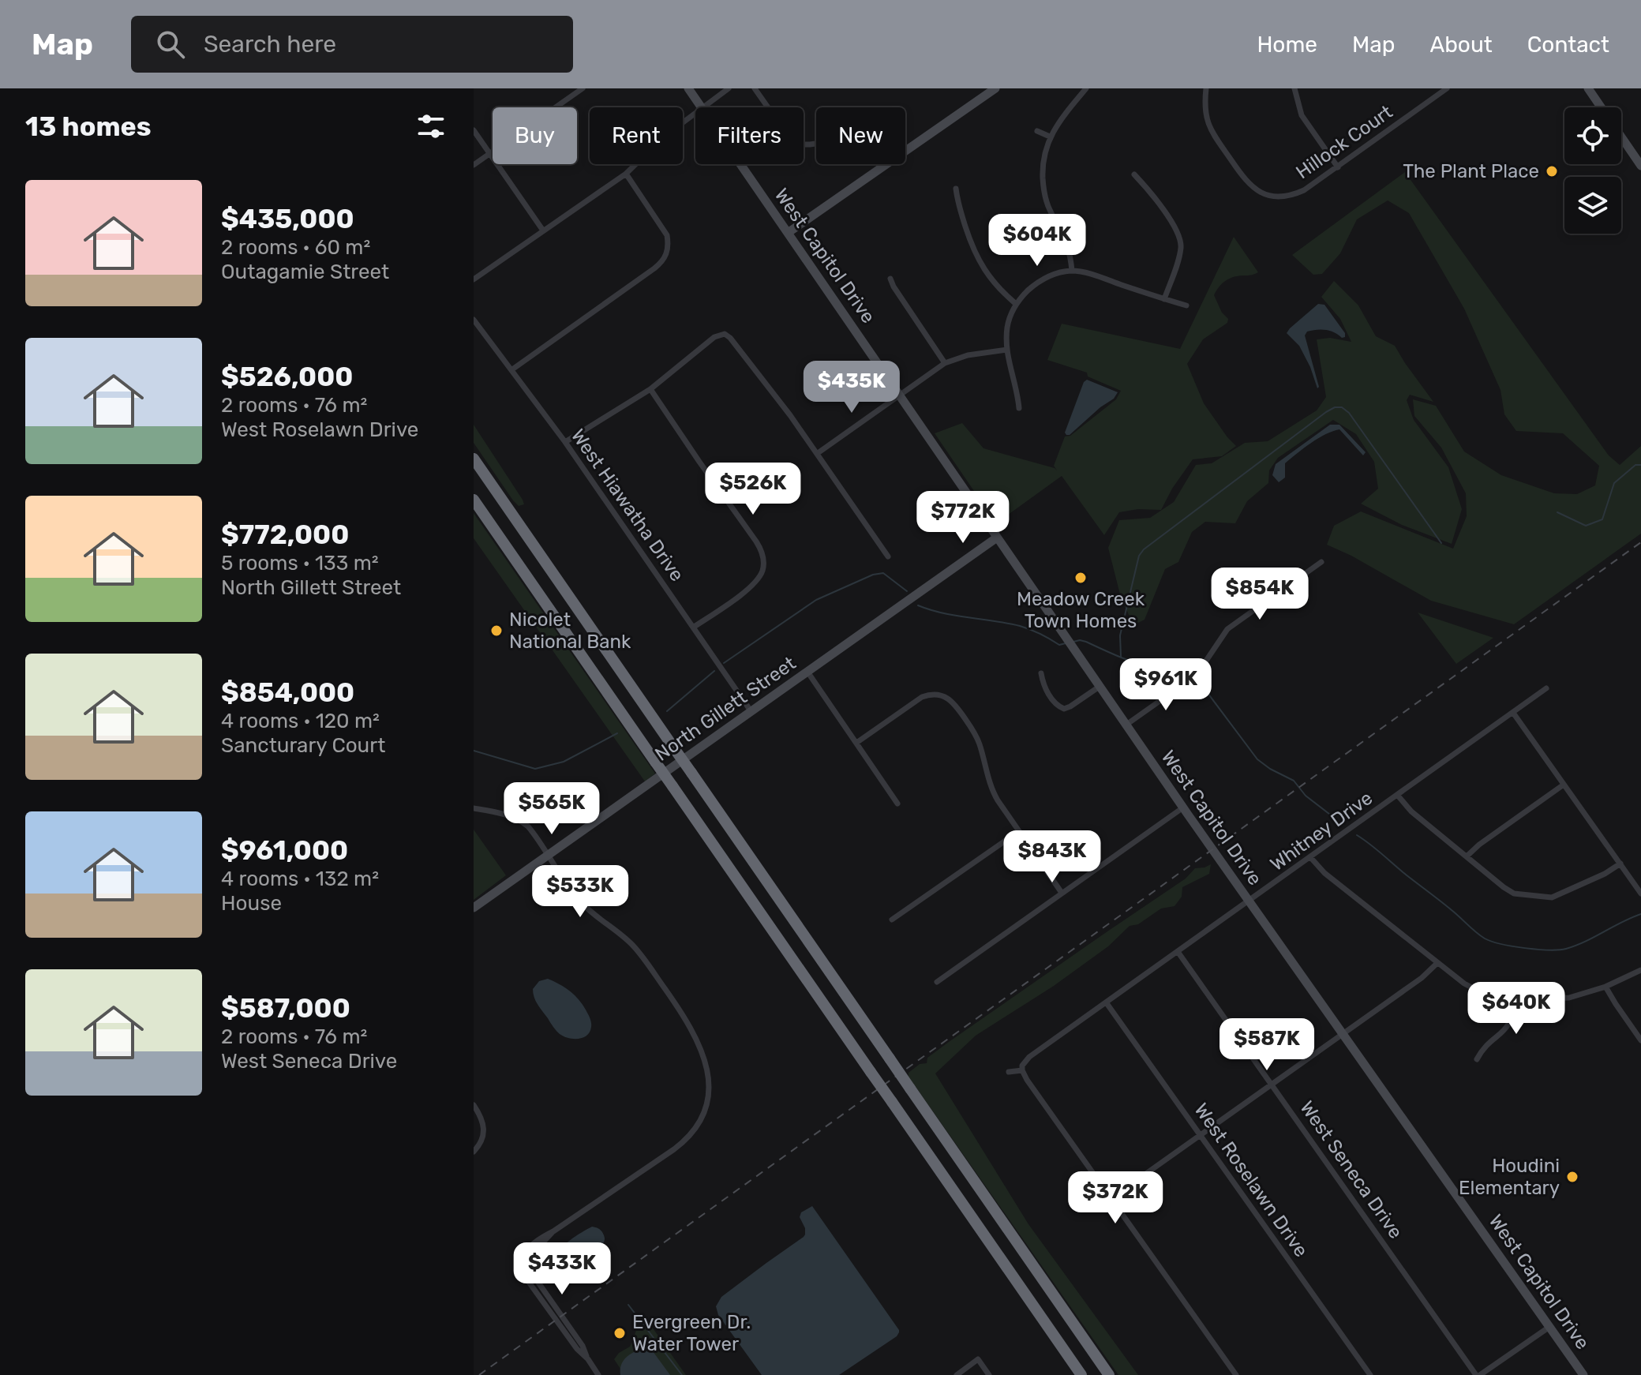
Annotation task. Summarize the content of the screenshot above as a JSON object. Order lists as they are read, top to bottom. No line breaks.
{"streets":{"street":["Hillock Court","West Capitol Drive","West Hiawatha Drive","North Gillett Street","Whitney Drive","West Seneca Drive","West Roselawn Drive"]},"crossings":[["West Capitol Drive","North Gillett Street"],["West Capitol Drive","Whitney Drive"],["West Hiawatha Drive","North Gillett Street"],["Whitney Drive","West Seneca Drive"],["Whitney Drive","West Roselawn Drive"]],"places":["The Plant Place","Meadow Creek Town Homes","Nicolet National Bank","Houdini Elementary","Evergreen Dr. Water Tower"],"page":{"header":"Map","search":"Search here","nav":["Home","Map","About","Contact"],"heading":"13 homes","chip":["Buy","Rent","Filters","New"],"list":[{"name":"$435,000","note":"2 rooms · 60 m² · Outagamie Street"},{"name":"$526,000","note":"2 rooms · 76 m² · West Roselawn Drive"},{"name":"$772,000","note":"5 rooms · 133 m² · North Gillett Street"},{"name":"$854,000","note":"4 rooms · 120 m² · Sancturary Court"},{"name":"$961,000","note":"4 rooms · 132 m² · House"},{"name":"$587,000","note":"2 rooms · 76 m² · West Seneca Drive"}],"price":["$604K","$435K","$526K","$772K","$854K","$961K","$565K","$843K","$533K","$640K","$587K","$372K","$433K"]}}
